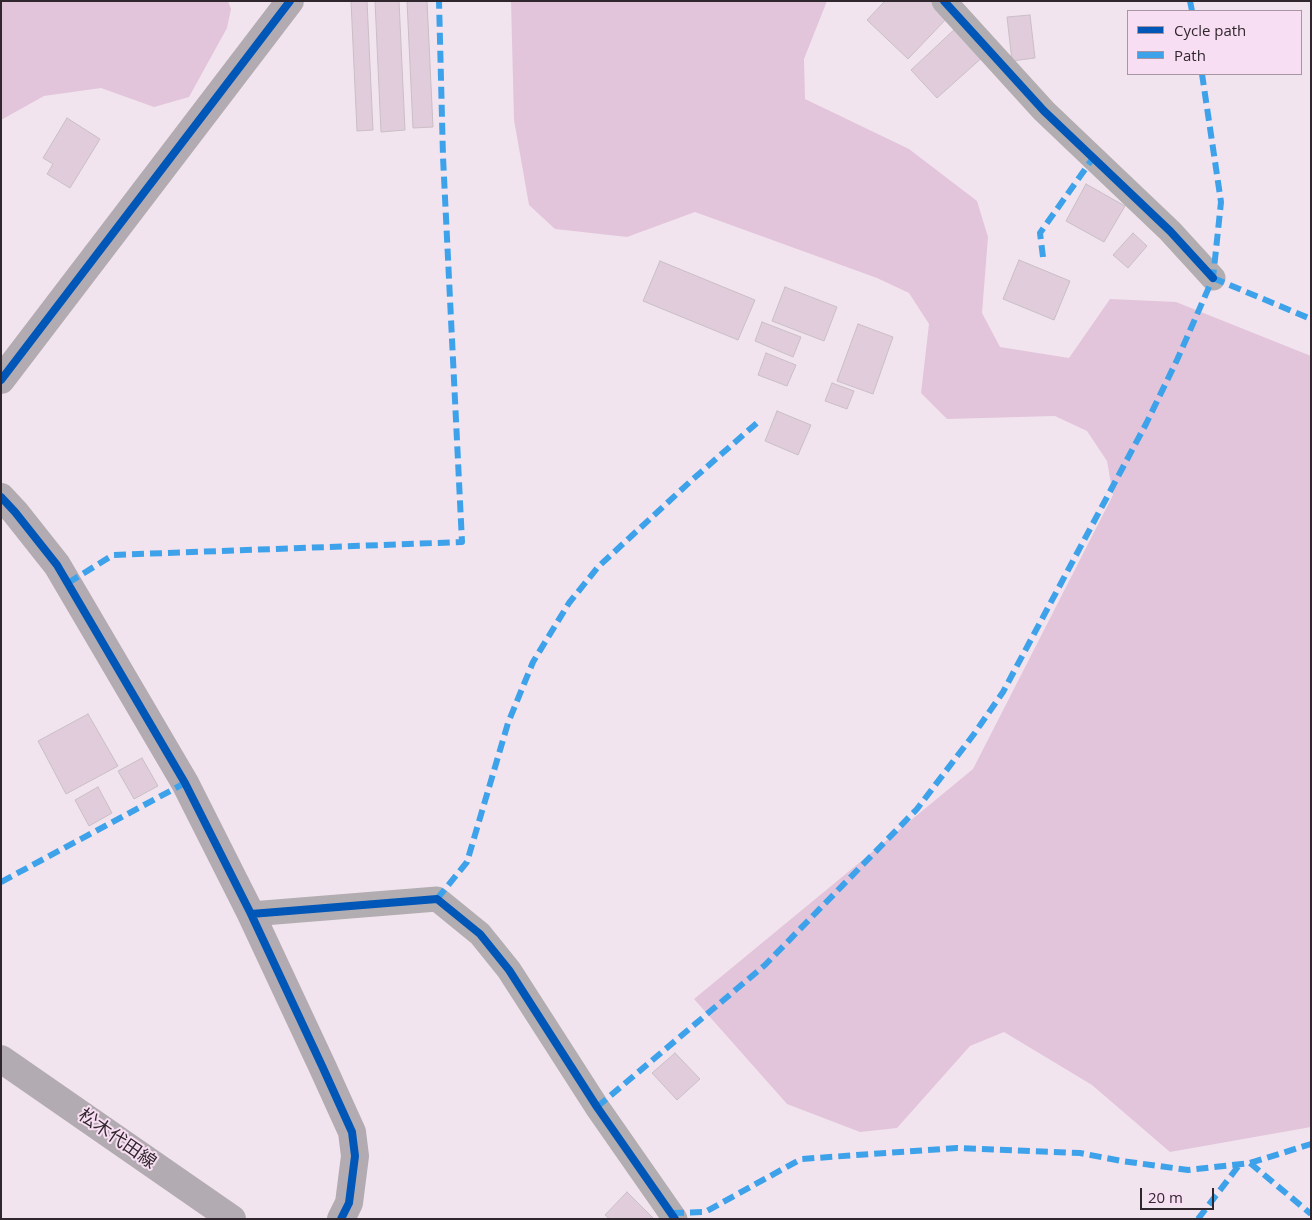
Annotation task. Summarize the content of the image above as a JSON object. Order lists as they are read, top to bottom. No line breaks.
{"streets":{"street":["松木代田線"]},"legend":["Cycle path","Path"],"scale_bar":"20 m"}
